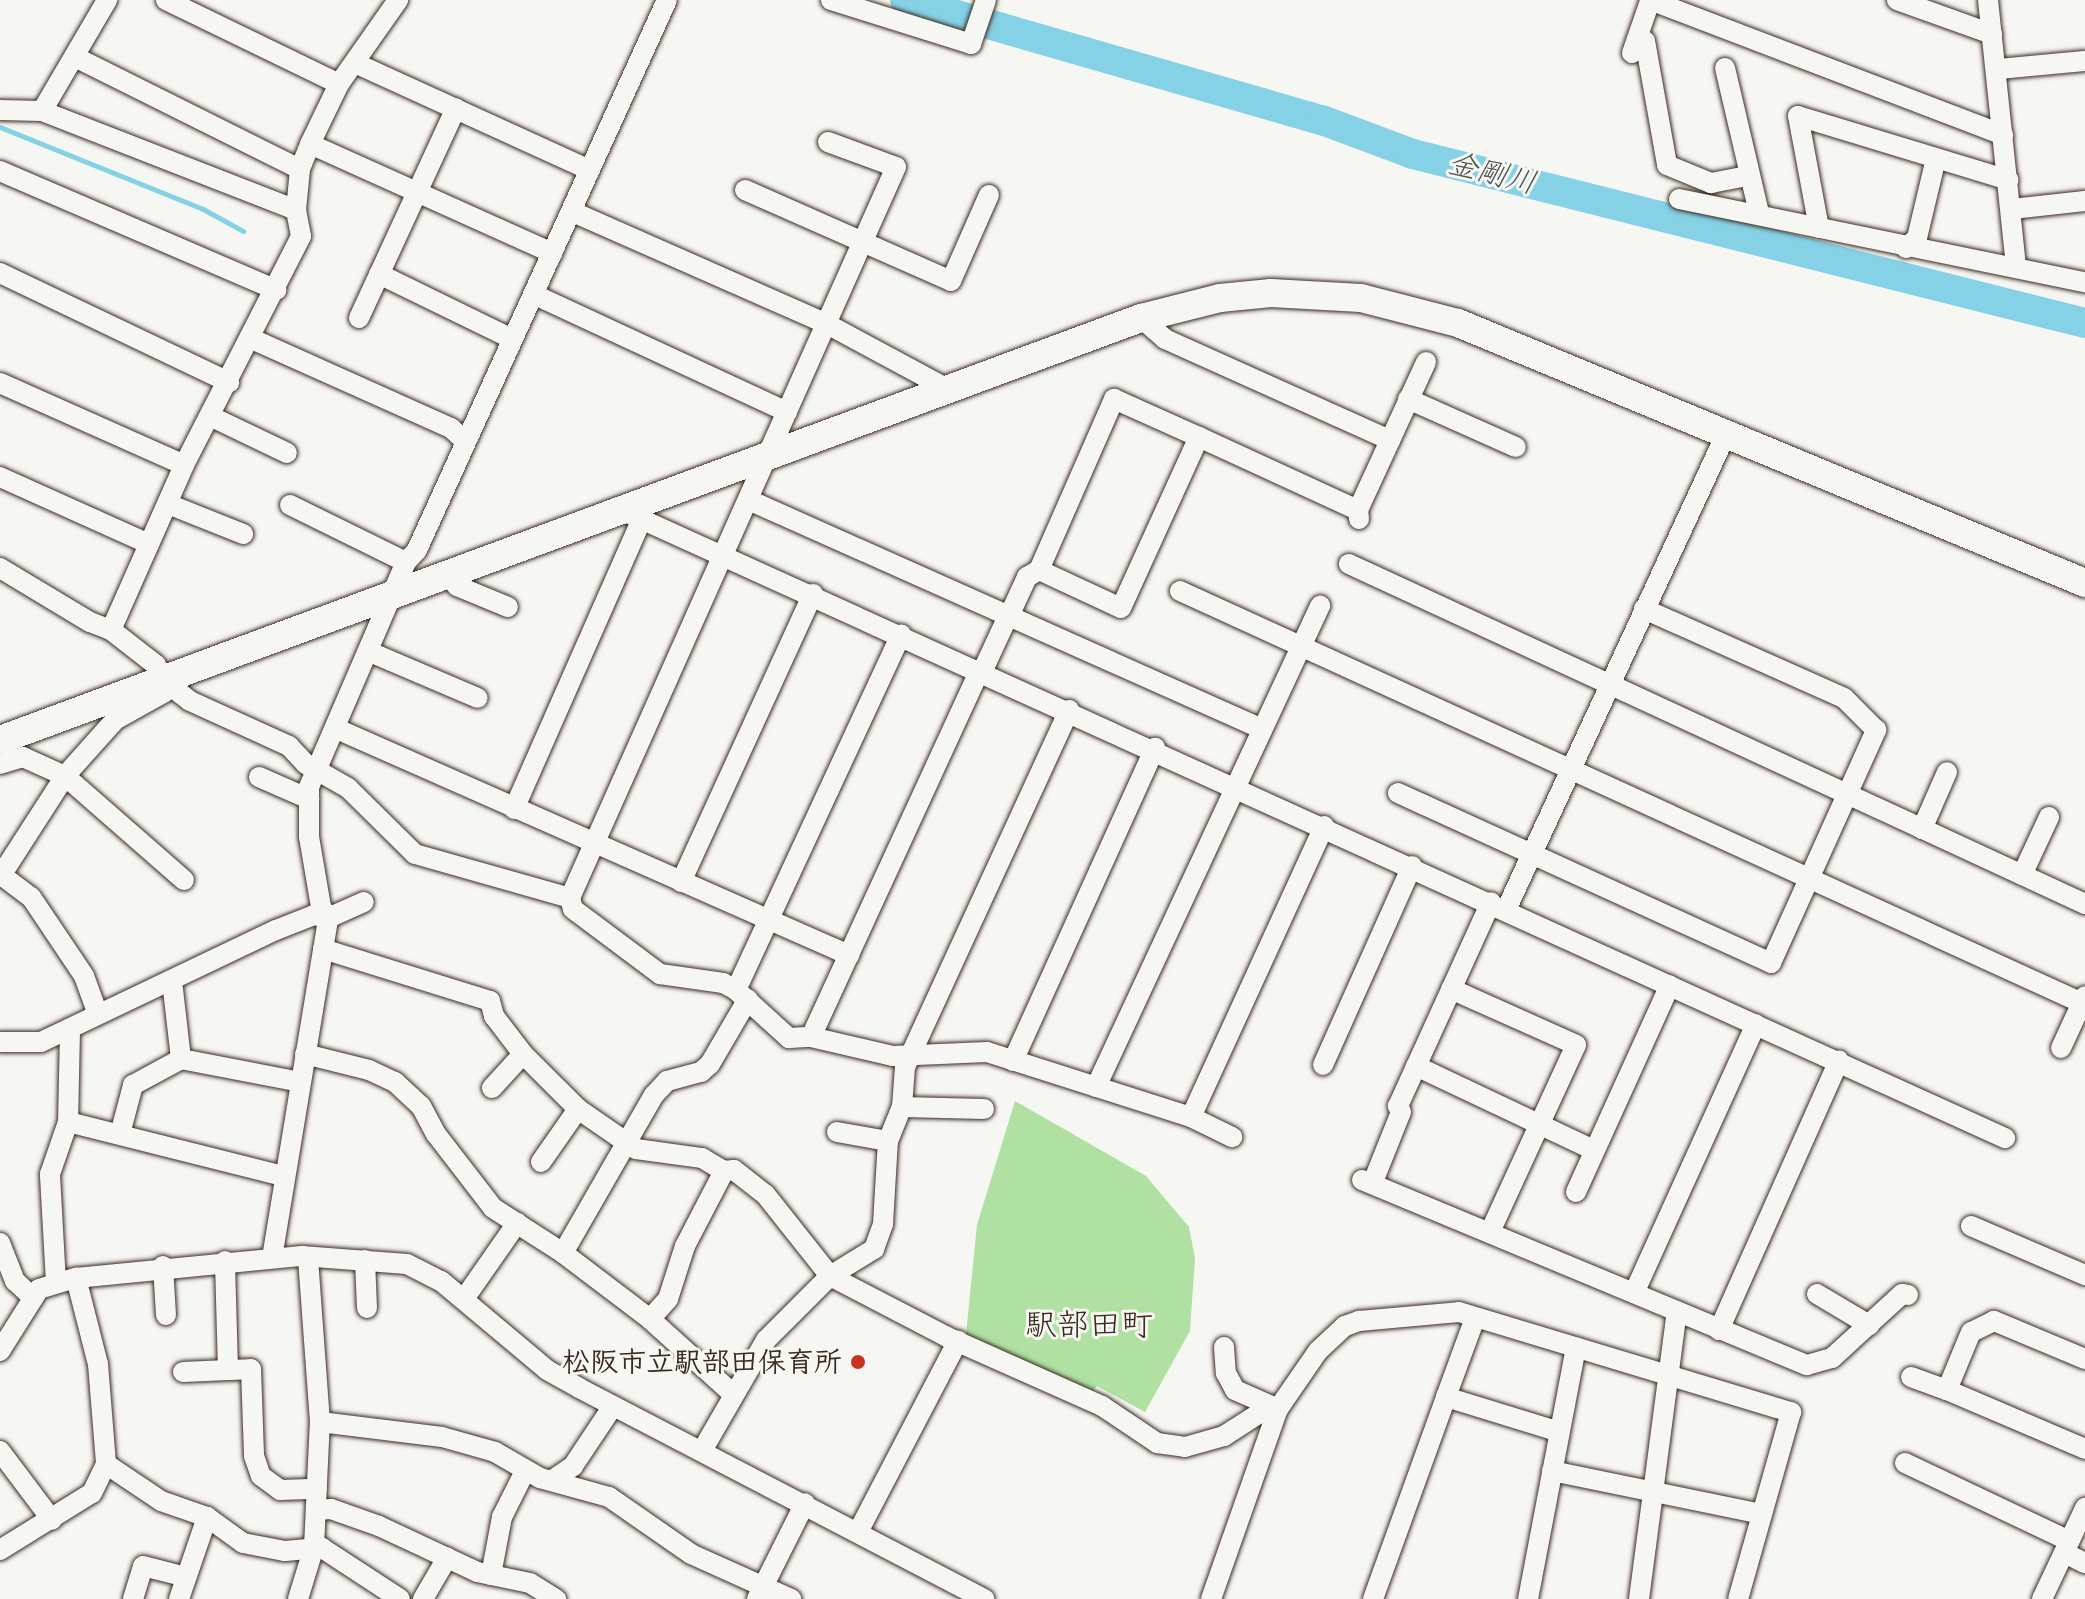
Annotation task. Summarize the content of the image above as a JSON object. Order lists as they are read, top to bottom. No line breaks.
{"districts":["駅部田町"],"water":["金剛川"],"places":["松阪市立駅部田保育所"]}
